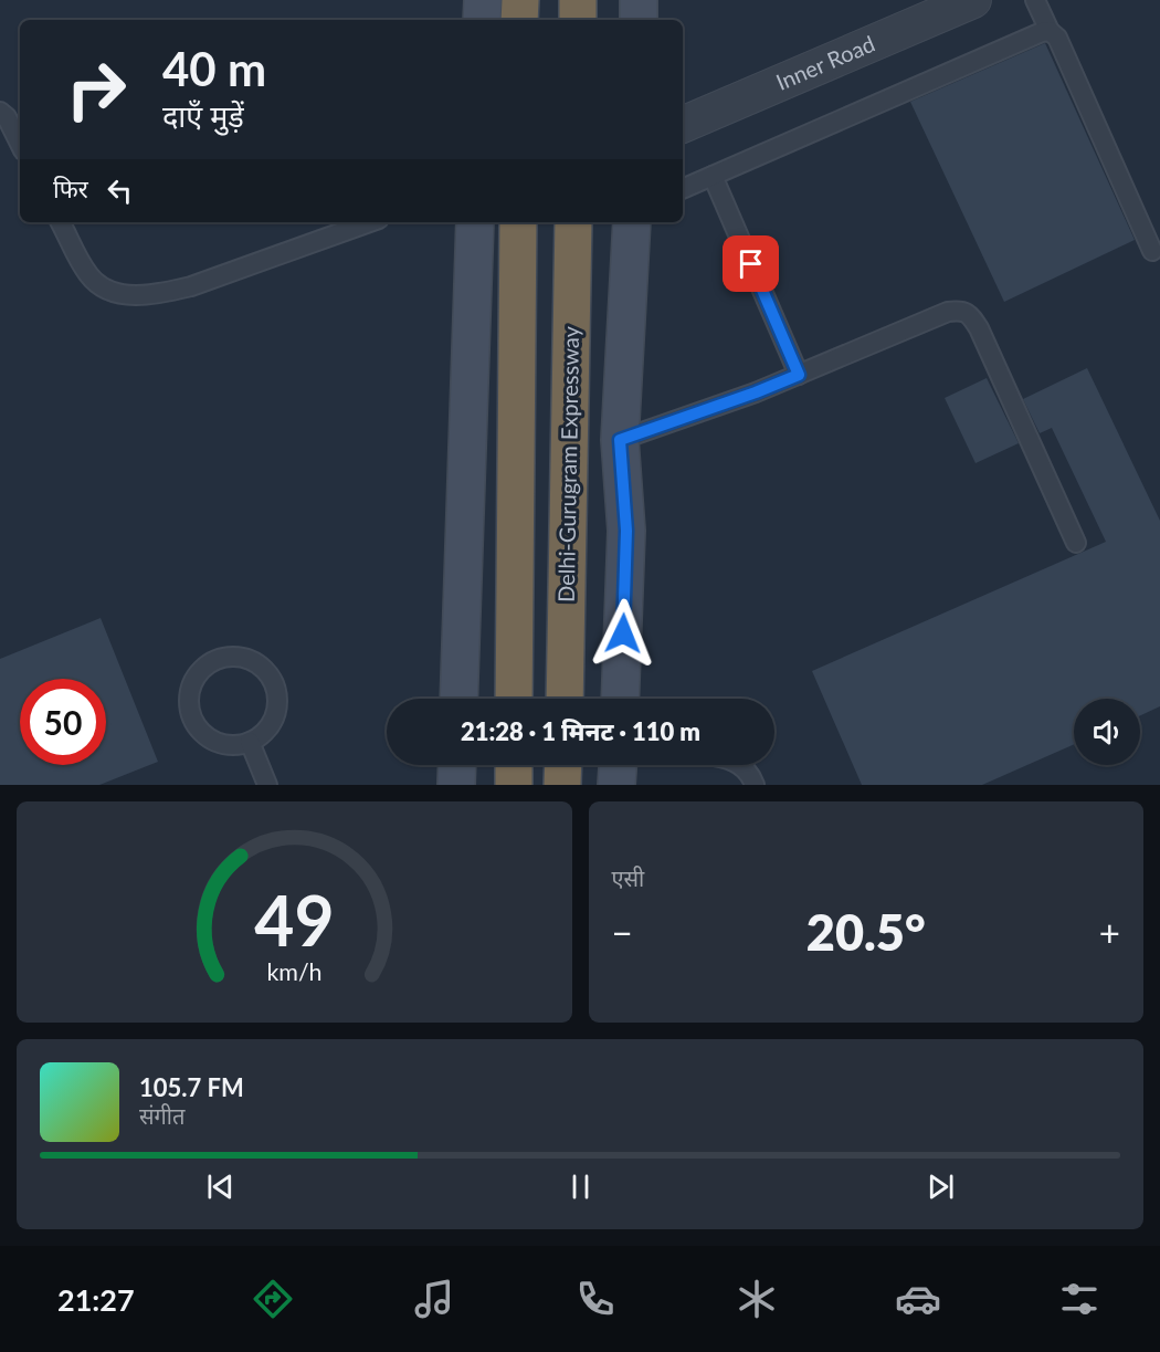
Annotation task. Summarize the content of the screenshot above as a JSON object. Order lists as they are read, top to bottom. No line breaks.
{"streets":{"highway":["Delhi-Gurugram Expressway"],"street":["Inner Road"]},"page":{"turn":["40 m","दाएँ मुड़ें"],"then":"फिर","limit":"50","trip":"21:28 · 1 मिनट · 110 m","tile":"एसी","heat":["−","20.5°","+"],"song":["105.7 FM","संगीत"],"tabs":"21:27","gauge":["49","km/h"]}}
